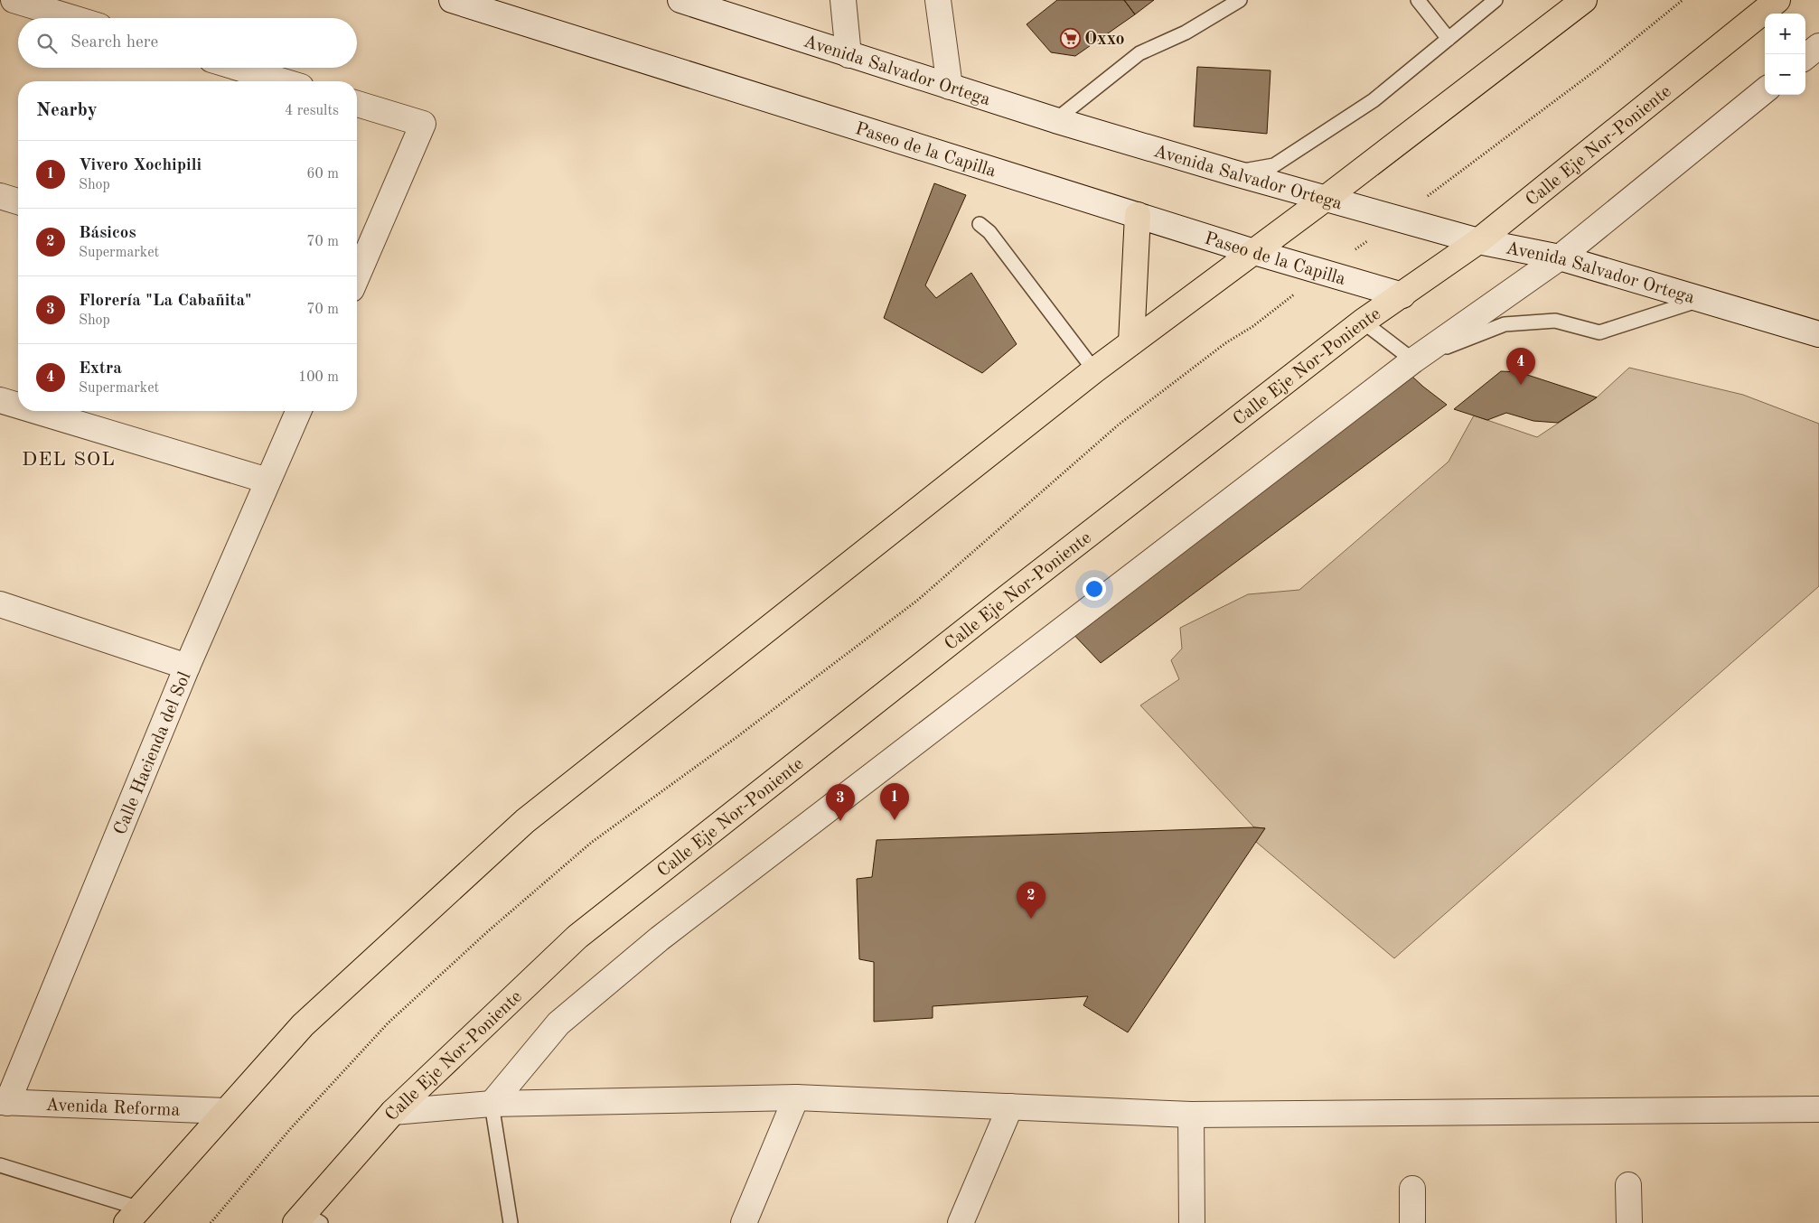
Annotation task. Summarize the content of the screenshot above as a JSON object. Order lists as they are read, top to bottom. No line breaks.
{"streets":{"main road":["Calle Eje Nor-Poniente"],"street":["Avenida Salvador Ortega","Paseo de la Capilla","Calle Hacienda del Sol","Avenida Reforma"]},"crossings":[["Avenida Salvador Ortega","Calle Eje Nor-Poniente"],["Calle Eje Nor-Poniente","Paseo de la Capilla"],["Calle Hacienda del Sol","Avenida Reforma"]],"districts":["DEL SOL"],"places":{"supermarket":["Oxxo"]},"page":{"map_buttons":["+","−"],"search":"Search here","heading":["Nearby","4 results"],"list":[{"mark":"1","name":"Vivero Xochipili","note":"Shop","value":"60 m"},{"mark":"2","name":"Básicos","note":"Supermarket","value":"70 m"},{"mark":"3","name":"Florería \"La Cabañita\"","note":"Shop","value":"70 m"},{"mark":"4","name":"Extra","note":"Supermarket","value":"100 m"}],"pins":["4","1","3","2"]}}
